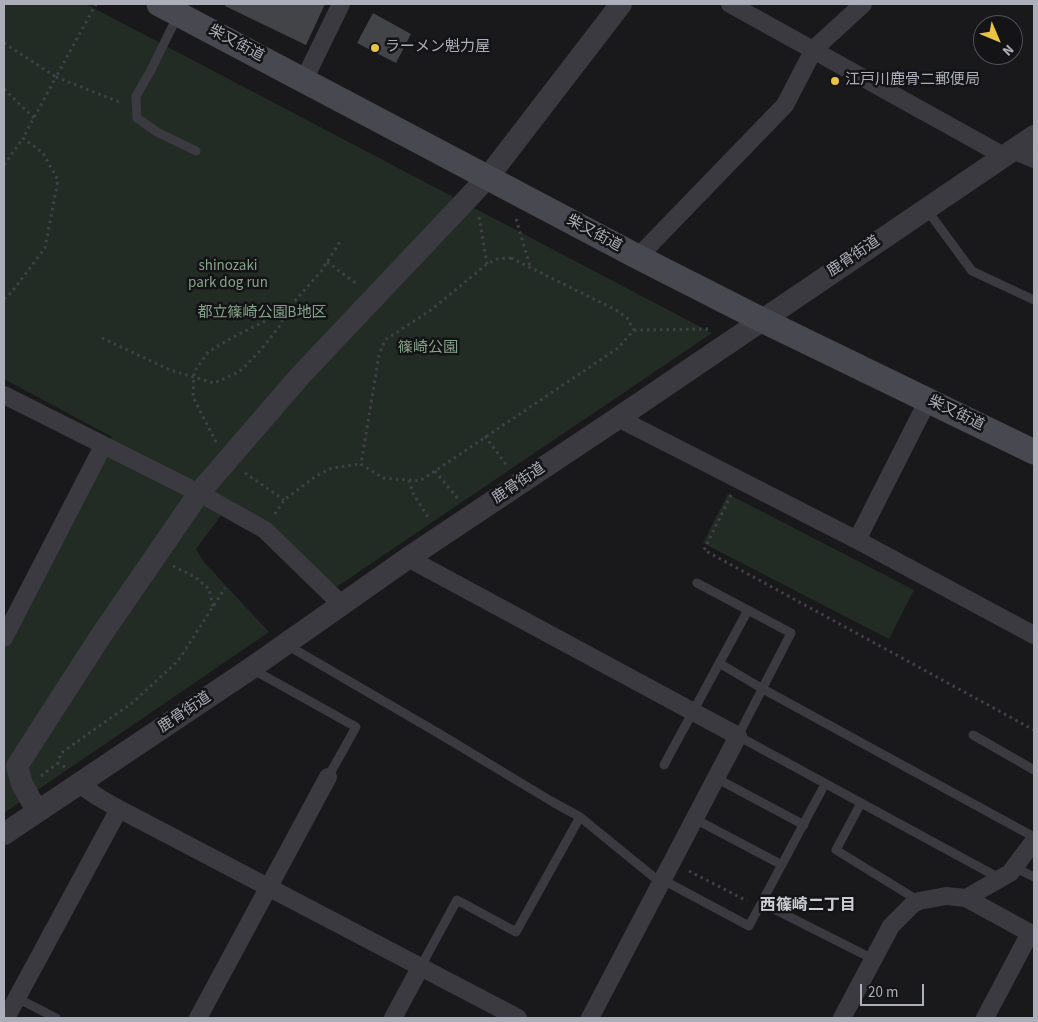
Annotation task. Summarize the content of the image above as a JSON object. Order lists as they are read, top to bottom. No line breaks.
{"streets":{"main road":["柴又街道"],"street":["鹿骨街道"]},"crossings":[["柴又街道","鹿骨街道"]],"districts":["西篠崎二丁目"],"parks":["shinozaki park dog run","都立篠崎公園B地区","篠崎公園"],"places":["ラーメン魁力屋","江戸川鹿骨二郵便局"],"scale_bar":"20 m","north":"bottom right"}
